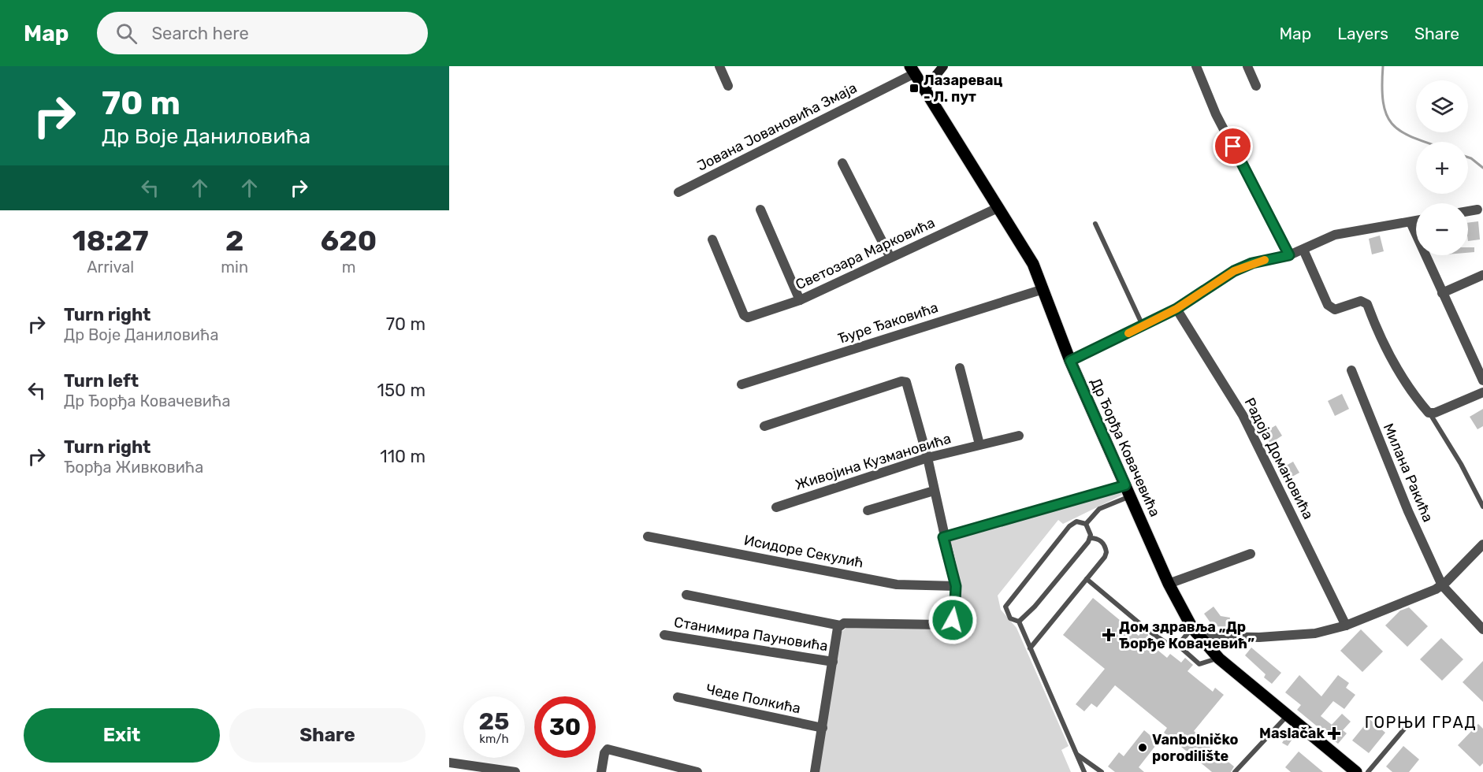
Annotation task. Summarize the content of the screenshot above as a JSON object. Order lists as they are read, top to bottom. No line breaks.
{"streets":{"main road":["Др Ђорђа Ковачевића"],"street":["Јована Јовановића Змаја","Светозара Марковића","Ђуре Ђаковића","Радоја Домановића","Живојина Кузмановића","Милана Ракића","Исидоре Секулић","Станимира Пауновића","Чеде Полкића"]},"crossings":[["Јована Јовановића Змаја","Др Ђорђа Ковачевића"],["Светозара Марковића","Др Ђорђа Ковачевића"],["Ђуре Ђаковића","Др Ђорђа Ковачевића"]],"districts":["ГОРЊИ ГРАД"],"places":{"transit":["Лазаревац - Л. пут"],"health":["Дом здравља „Др Ђорђе Ковачевић”","Maslačak"],"other":["Vanbolničko porodilište"]},"page":{"header":"Map","search":"Search here","nav":["Map","Layers","Share"],"turn":["70 m","Др Воје Даниловића"],"map_buttons":["+","−"],"eta":["18:27","Arrival","2","min","620","m"],"list":[{"name":"Turn right","note":"Др Воје Даниловића","value":"70 m"},{"name":"Turn left","note":"Др Ђорђа Ковачевића","value":"150 m"},{"name":"Turn right","note":"Ђорђа Живковића","value":"110 m"}],"speed":"25 km/h","limit":"30","buttons":["Exit","Share"]}}
